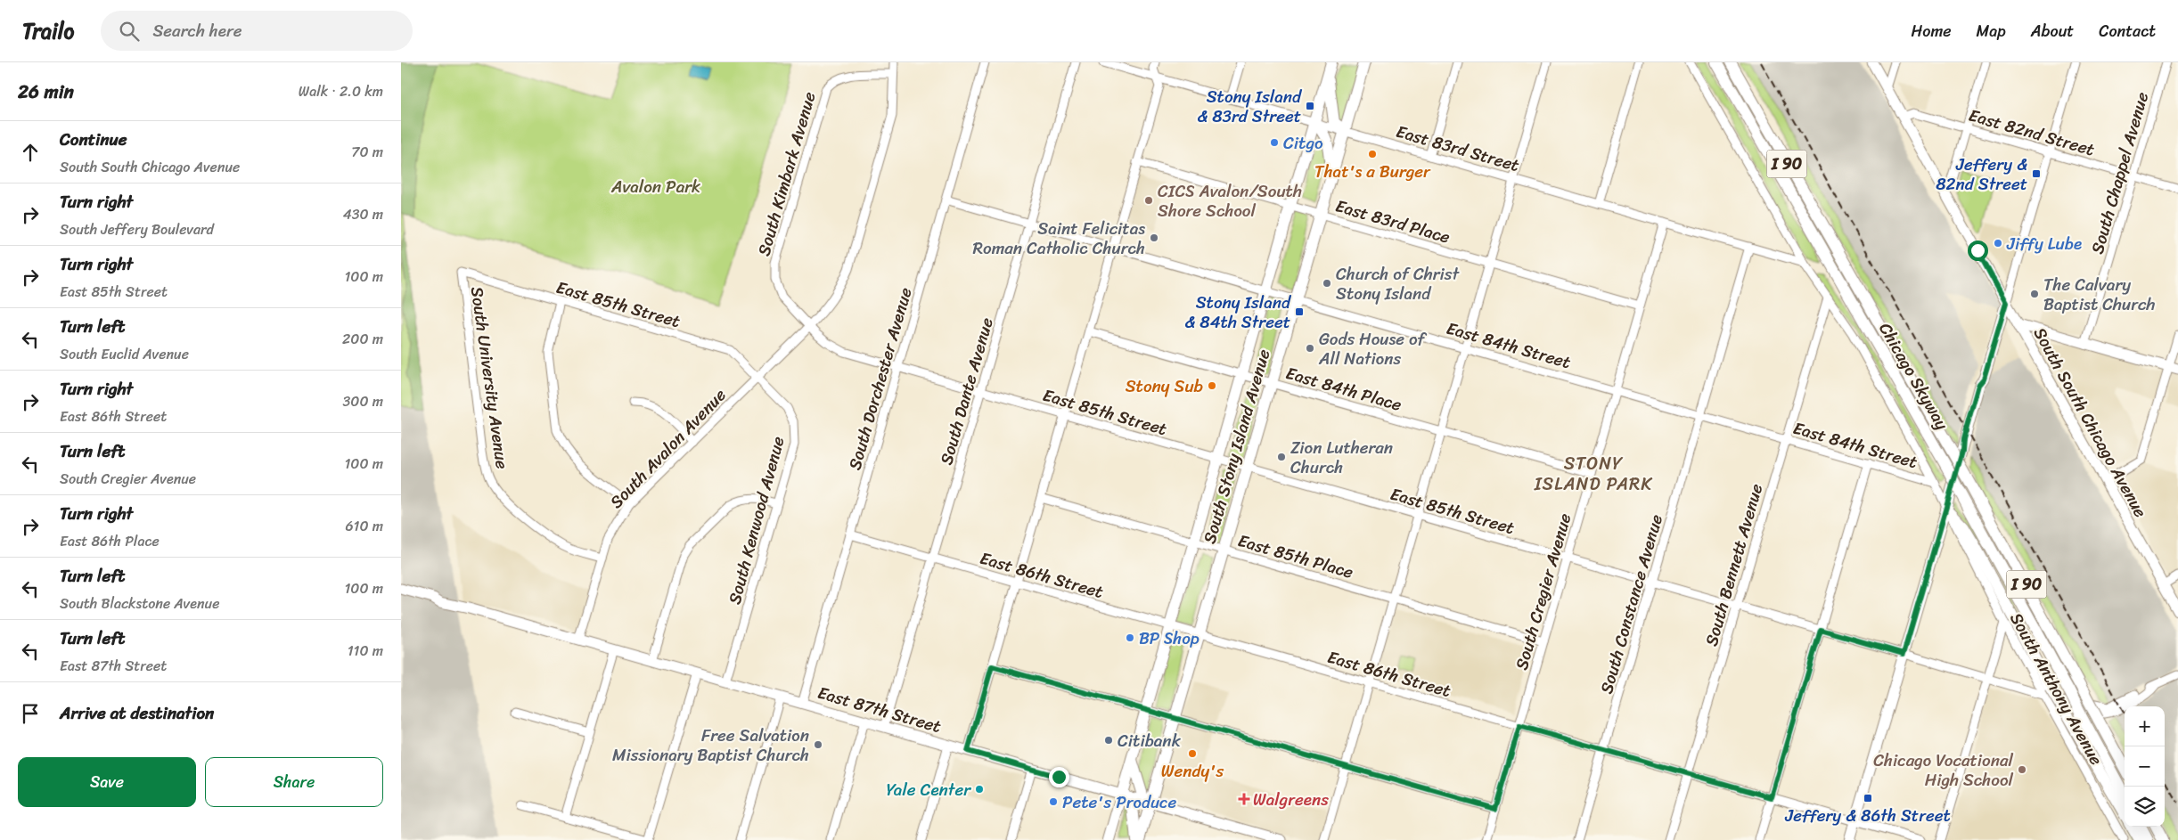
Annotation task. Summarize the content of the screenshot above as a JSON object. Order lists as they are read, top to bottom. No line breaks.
{"streets":{"highway":["I 90","Chicago Skyway","South Stony Island Avenue"],"main road":["South South Chicago Avenue","East 87th Street"],"street":["East 82nd Street","East 83rd Street","South Chappel Avenue","South Kimbark Avenue","East 83rd Place","East 85th Street","East 84th Street","South University Avenue","South Dorchester Avenue","East 84th Place","South Dante Avenue","South Avalon Avenue","South Kenwood Avenue","East 85th Place","South Bennett Avenue","East 86th Street","South Cregier Avenue","South Constance Avenue","South Anthony Avenue"]},"crossings":[["East 82nd Street","South Chappel Avenue"],["East 82nd Street","South South Chicago Avenue"],["East 83rd Street","South Stony Island Avenue"],["East 83rd Street","South Cregier Avenue"],["East 83rd Street","South Constance Avenue"],["East 83rd Street","South Anthony Avenue"],["South Kimbark Avenue","East 85th Street"],["South Kimbark Avenue","South Avalon Avenue"],["East 83rd Place","South Stony Island Avenue"],["East 83rd Place","South Cregier Avenue"],["East 85th Street","South University Avenue"],["East 85th Street","South Dorchester Avenue"],["East 85th Street","South Dante Avenue"],["East 85th Street","South Stony Island Avenue"],["East 85th Street","South Avalon Avenue"],["East 85th Street","South Kenwood Avenue"],["East 85th Street","South Bennett Avenue"],["East 85th Street","South Cregier Avenue"],["East 85th Street","South Constance Avenue"],["East 85th Street","South Anthony Avenue"],["East 84th Street","South Dorchester Avenue"],["East 84th Street","South Dante Avenue"],["East 84th Street","South Stony Island Avenue"],["East 84th Street","South Bennett Avenue"],["East 84th Street","South Cregier Avenue"],["East 84th Street","South Constance Avenue"],["East 84th Street","South Anthony Avenue"],["South University Avenue","South Avalon Avenue"],["South Dorchester Avenue","East 86th Street"],["South Dorchester Avenue","East 87th Street"],["East 84th Place","South Stony Island Avenue"],["East 84th Place","South Cregier Avenue"],["South Dante Avenue","East 86th Street"],["South Dante Avenue","East 87th Street"],["South Stony Island Avenue","East 85th Place"],["South Stony Island Avenue","East 86th Street"],["South Stony Island Avenue","East 87th Street"],["South Avalon Avenue","South Kenwood Avenue"],["South Avalon Avenue","East 87th Street"],["South Kenwood Avenue","East 87th Street"],["East 85th Place","South Cregier Avenue"],["South Bennett Avenue","East 86th Street"],["South Bennett Avenue","South Anthony Avenue"],["East 86th Street","South Cregier Avenue"],["East 86th Street","South Constance Avenue"]],"districts":["STONY ISLAND PARK"],"parks":["Avalon Park"],"places":{"transit":["Stony Island & 83rd Street","Jeffery & 82nd Street","Stony Island & 84th Street","Jeffery & 86th Street"],"other":["Citgo","That's a Burger","CICS Avalon/South Shore School","Saint Felicitas Roman Catholic Church","Jiffy Lube","Church of Christ Stony Island","The Calvary Baptist Church","Gods House of All Nations","Stony Sub","Zion Lutheran Church","BP Shop","Citibank","Free Salvation Missionary Baptist Church","Wendy's","Chicago Vocational High School","Yale Center","Pete's Produce"],"health":["Walgreens"]},"page":{"header":"Trailo","search":"Search here","nav":["Home","Map","About","Contact"],"heading":["26 min","Walk · 2.0 km"],"list":[["Continue","South South Chicago Avenue","70 m"],["Turn right","South Jeffery Boulevard","430 m"],["Turn right","East 85th Street","100 m"],["Turn left","South Euclid Avenue","200 m"],["Turn right","East 86th Street","300 m"],["Turn left","South Cregier Avenue","100 m"],["Turn right","East 86th Place","610 m"],["Turn left","South Blackstone Avenue","100 m"],["Turn left","East 87th Street","110 m"],"Arrive at destination"],"map_buttons":["+","−"],"buttons":["Save","Share"]}}
